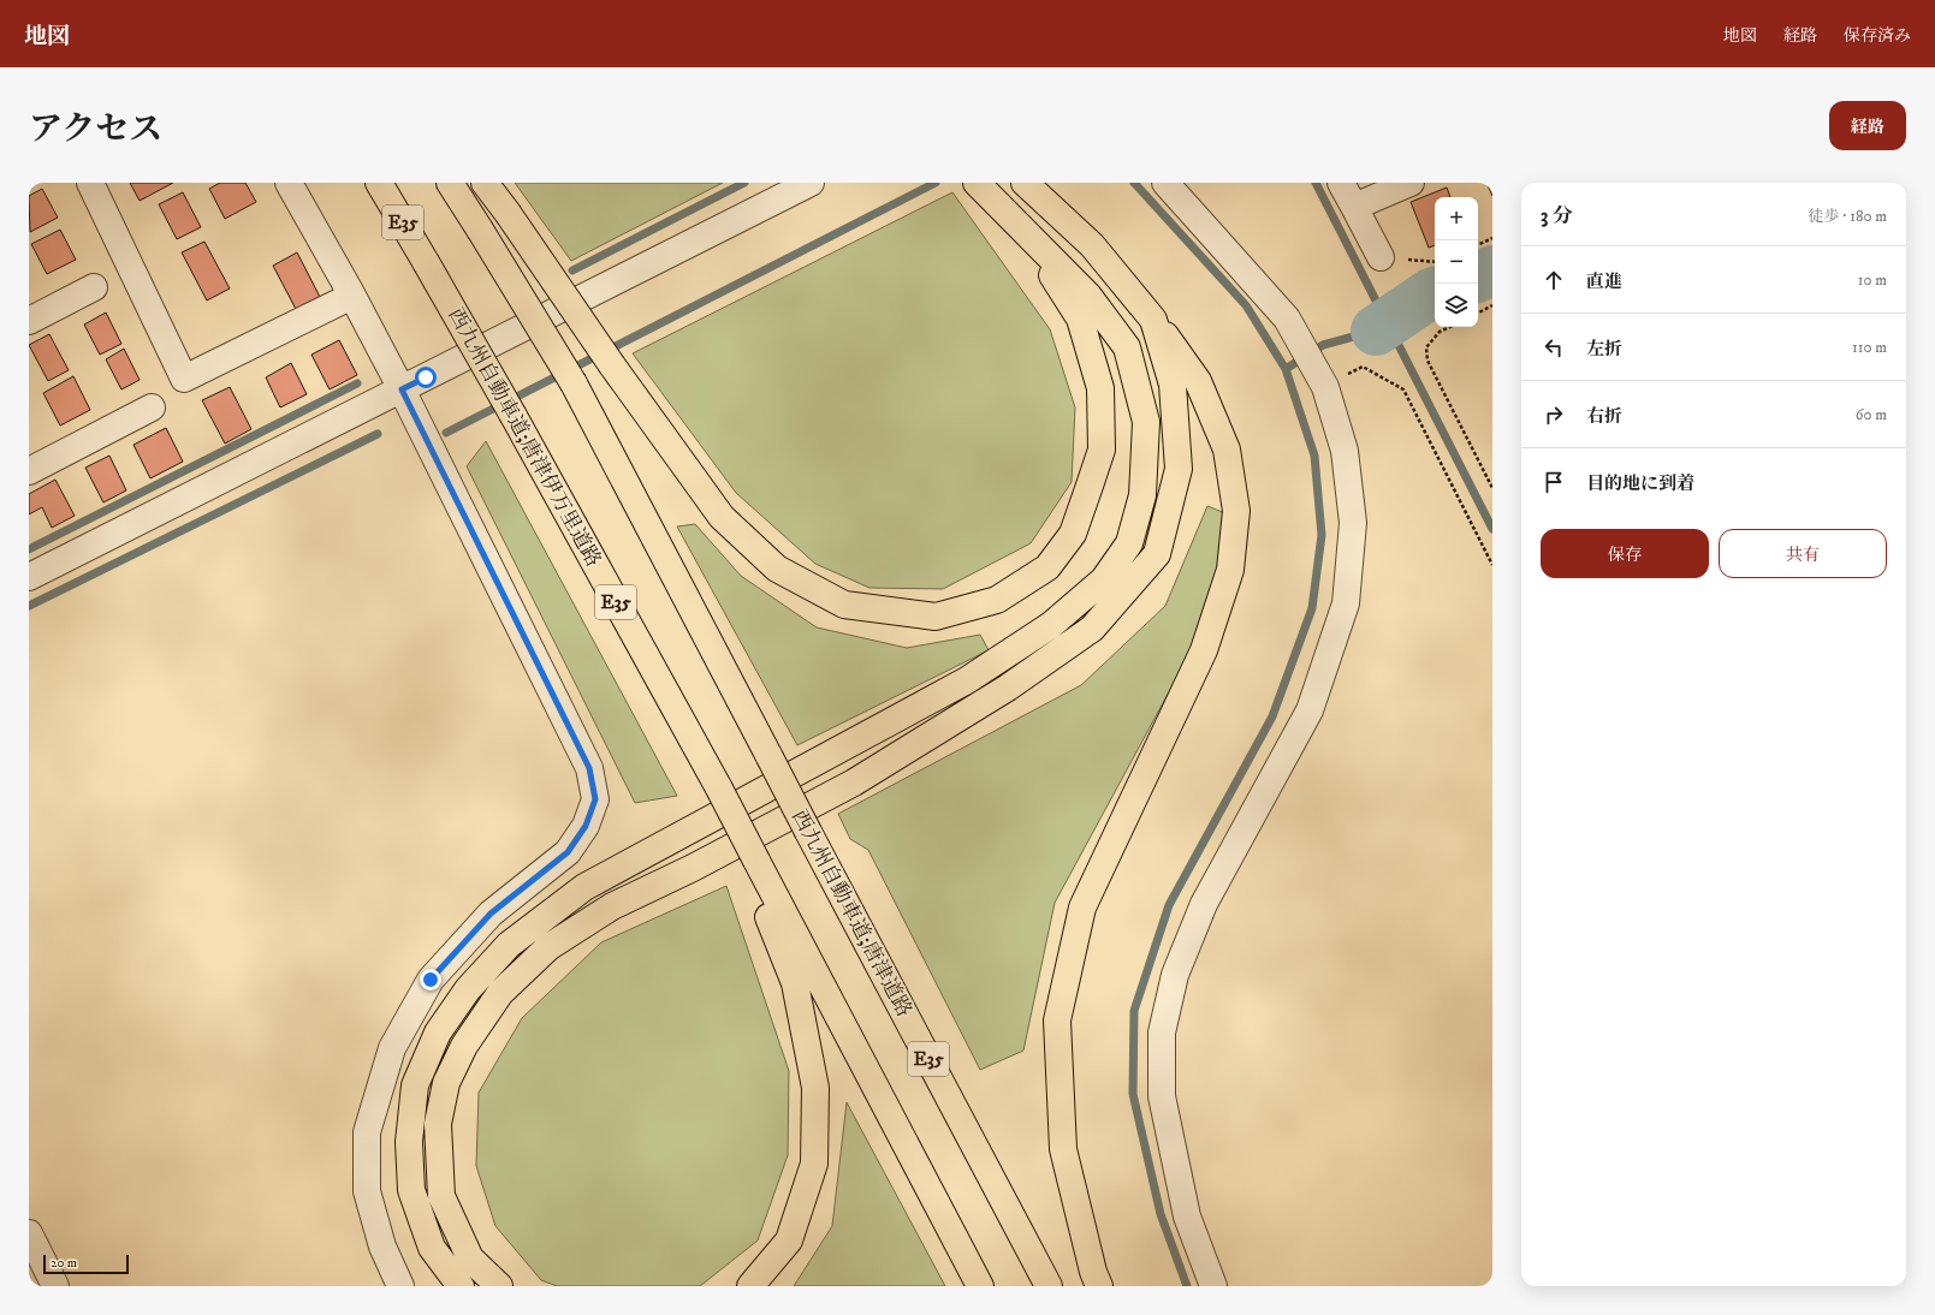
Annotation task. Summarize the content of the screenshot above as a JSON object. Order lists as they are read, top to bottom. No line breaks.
{"streets":{"highway":["E35","西九州自動車道;唐津伊万里道路","西九州自動車道;唐津道路"]},"crossings":[["E35","西九州自動車道;唐津伊万里道路"]],"scale_bar":"20 m","page":{"header":"地図","nav":["地図","経路","保存済み"],"title":"アクセス","buttons":["経路",["保存","共有"]],"heading":["3 分","徒歩 · 180 m"],"map_buttons":["+","−"],"list":[["直進","10 m"],["左折","110 m"],["右折","60 m"],"目的地に到着"],"scale":"20 m"}}
